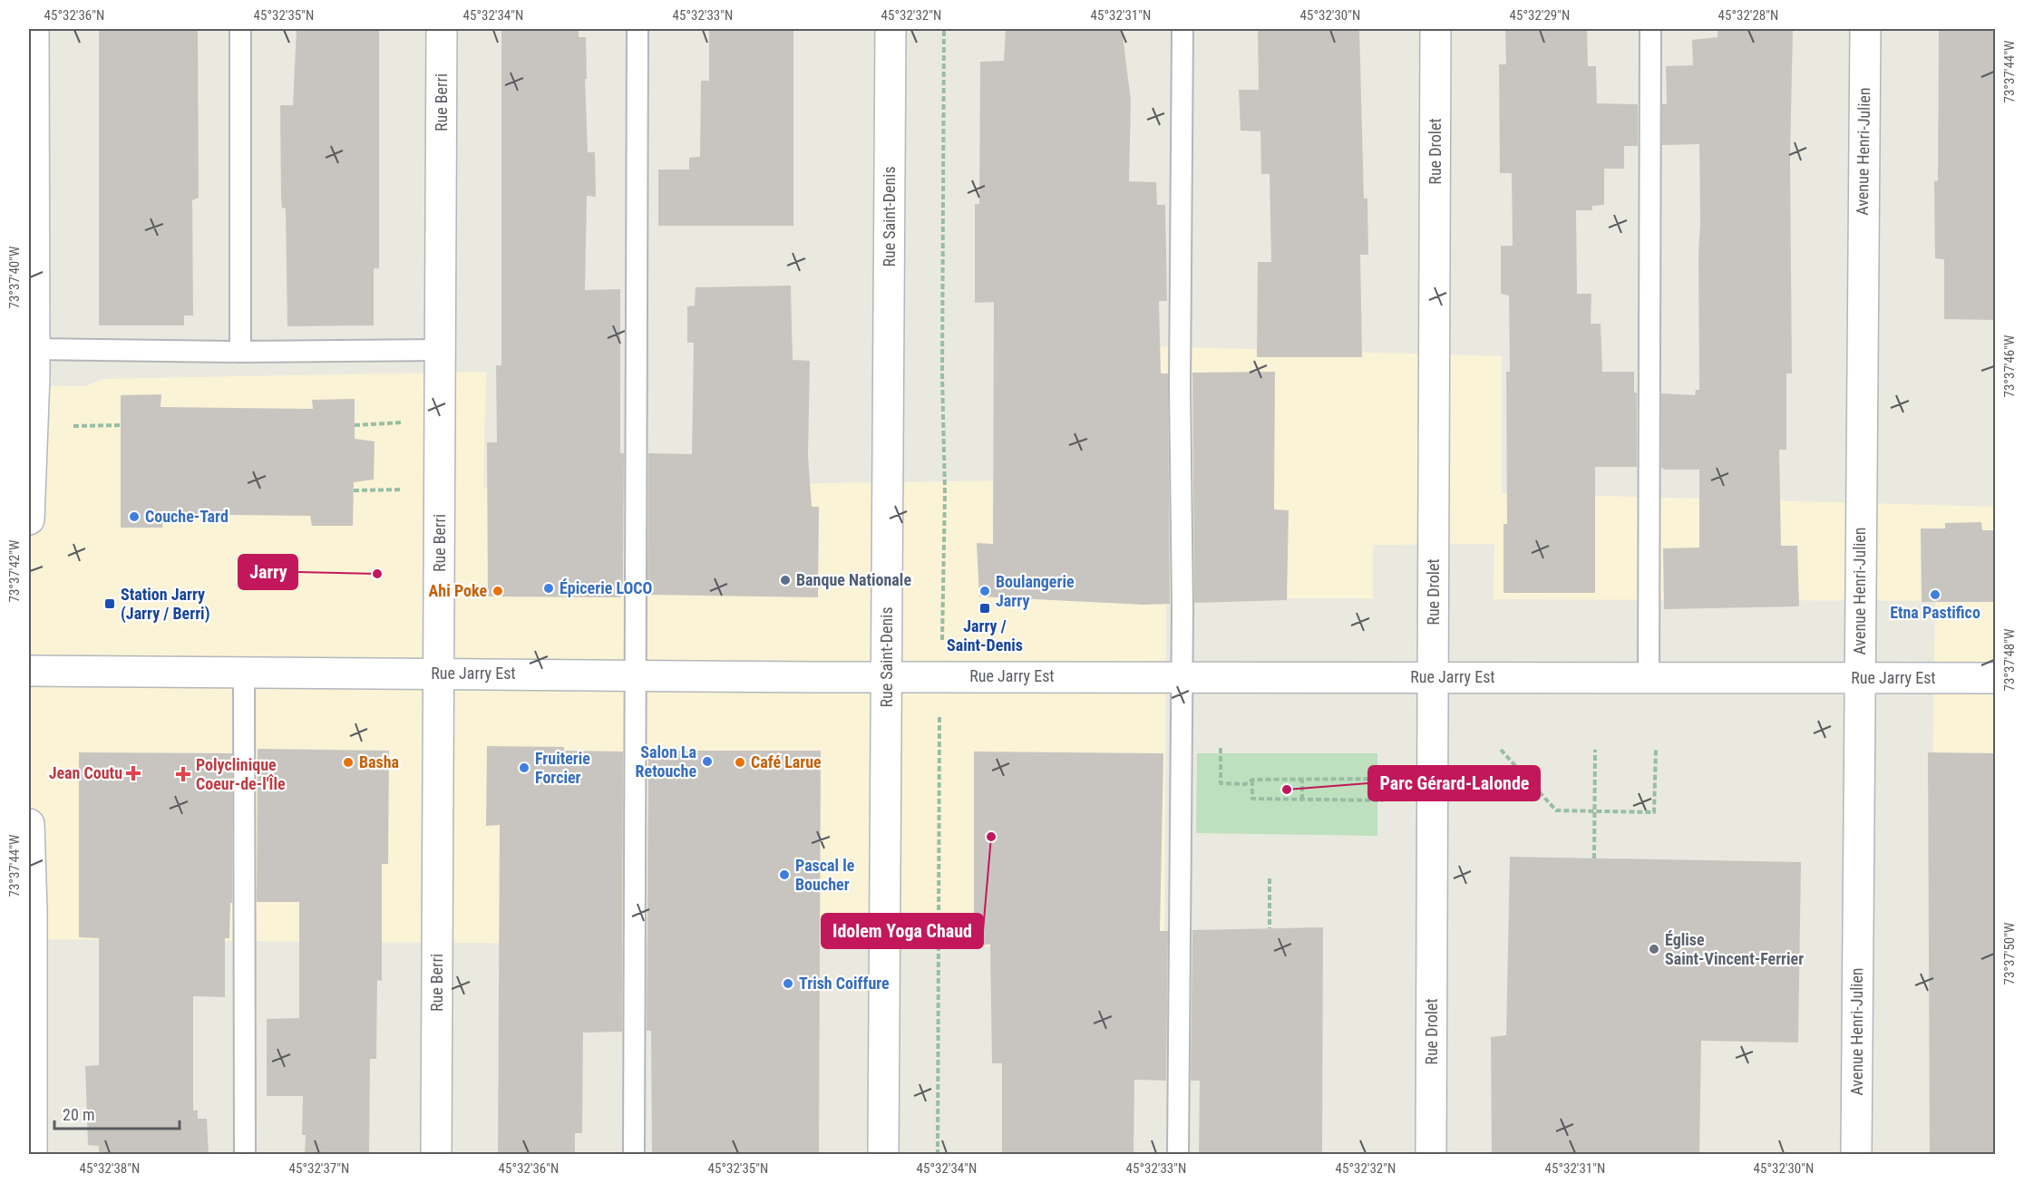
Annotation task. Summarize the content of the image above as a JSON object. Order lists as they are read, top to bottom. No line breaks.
{"streets":{"main road":["Rue Berri","Rue Drolet","Avenue Henri-Julien","Rue Saint-Denis","Rue Jarry Est"]},"crossings":[["Rue Berri","Rue Jarry Est"],["Rue Drolet","Rue Jarry Est"],["Avenue Henri-Julien","Rue Jarry Est"],["Rue Saint-Denis","Rue Jarry Est"]],"places":{"other":["Couche-Tard","Jarry","Banque Nationale","Épicerie LOCO","Ahi Poke","Boulangerie Jarry","Etna Pastifico","Salon La Retouche","Basha","Café Larue","Fruiterie Forcier","Parc Gérard-Lalonde","Idolem Yoga Chaud","Pascal le Boucher","Église Saint-Vincent-Ferrier","Trish Coiffure"],"transit":["Station Jarry (Jarry / Berri)","Jarry / Saint-Denis"],"health":["Jean Coutu","Polyclinique Coeur-de-l'Île"]},"scale_bar":"20 m","coordinates":["45°32'36\"N","45°32'35\"N","45°32'34\"N","45°32'33\"N","45°32'32\"N","45°32'31\"N","45°32'30\"N","45°32'29\"N","45°32'28\"N","73°37'44\"W","73°37'40\"W","73°37'46\"W","73°37'42\"W","73°37'48\"W","73°37'50\"W","45°32'38\"N","45°32'37\"N"]}
